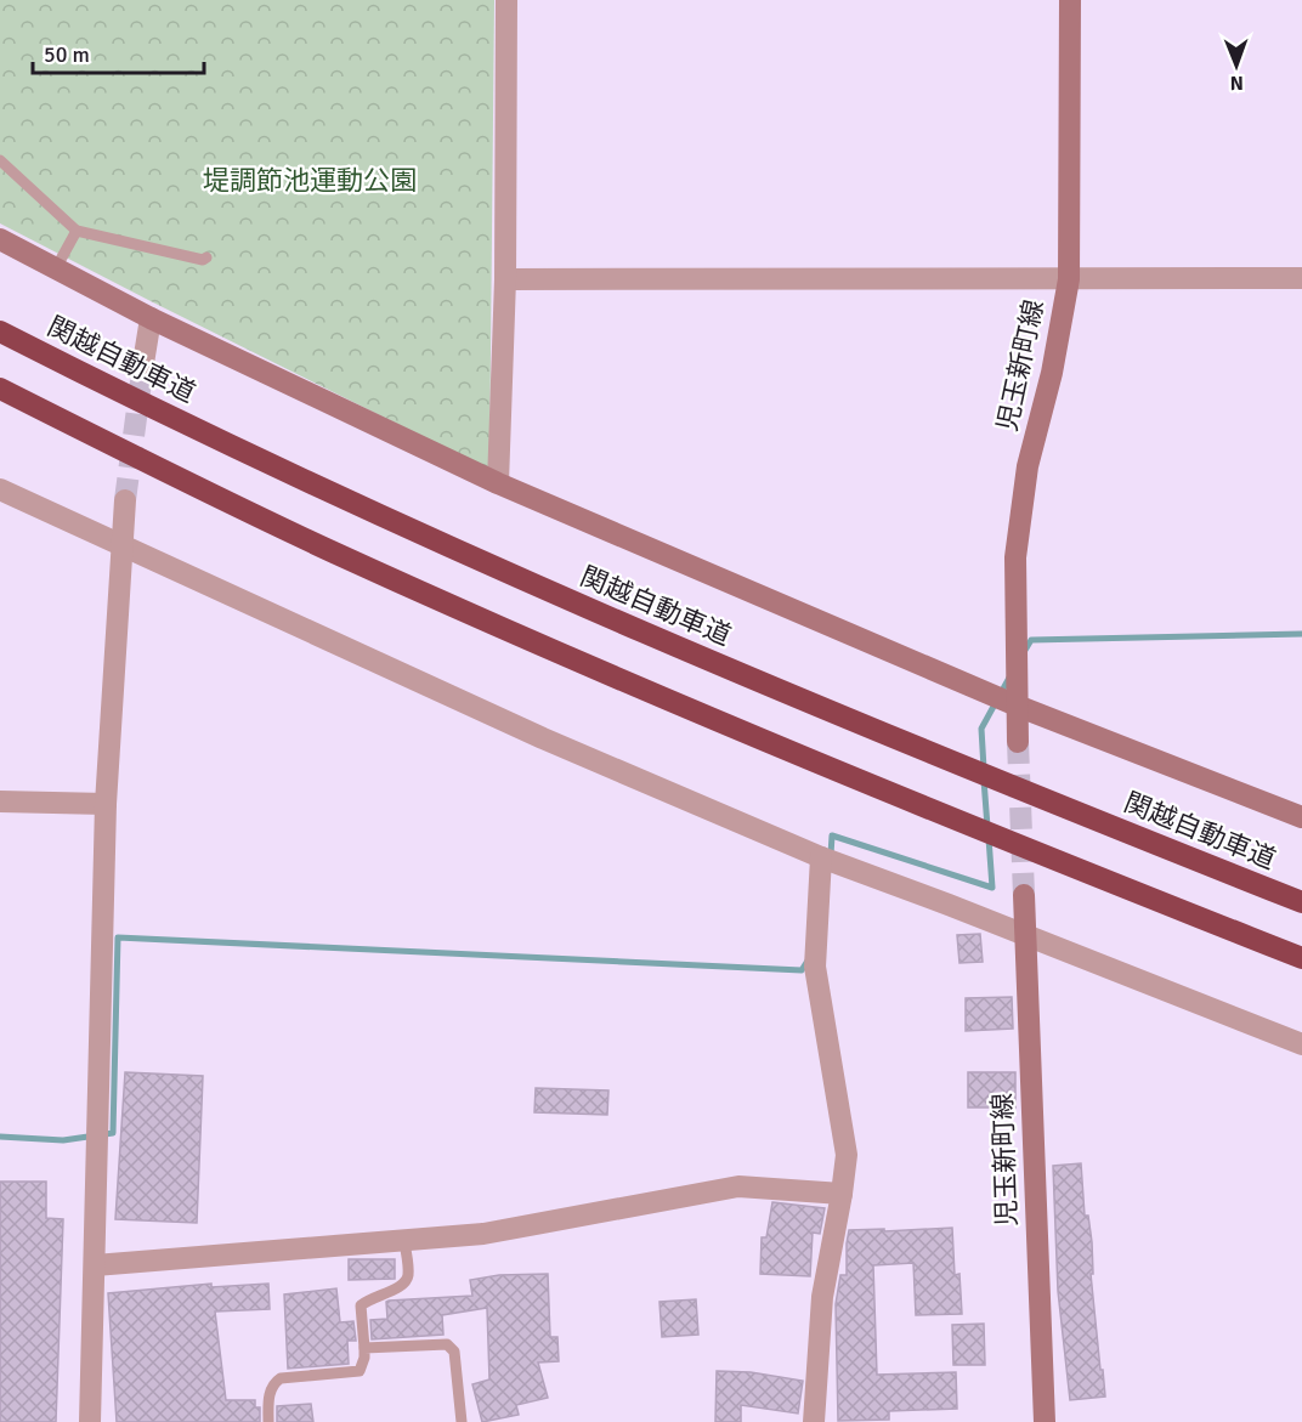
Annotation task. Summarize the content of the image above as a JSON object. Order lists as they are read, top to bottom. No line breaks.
{"streets":{"highway":["関越自動車道"],"street":["児玉新町線"]},"parks":["堤調節池運動公園"],"scale_bar":"50 m","north":"bottom"}
